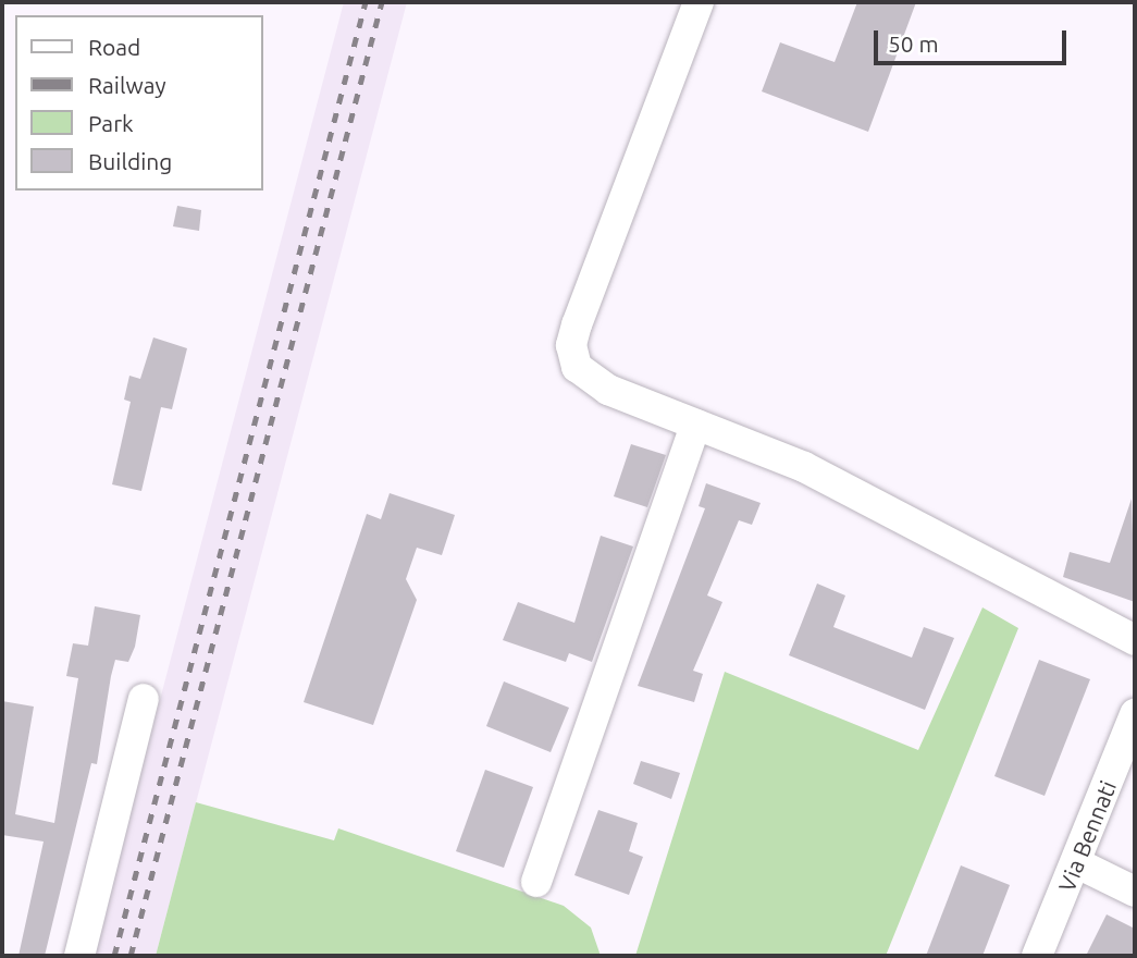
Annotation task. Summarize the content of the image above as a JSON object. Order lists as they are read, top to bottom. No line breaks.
{"streets":{"street":["Via Bennati"]},"legend":["Road","Railway","Park","Building"],"scale_bar":"50 m"}
